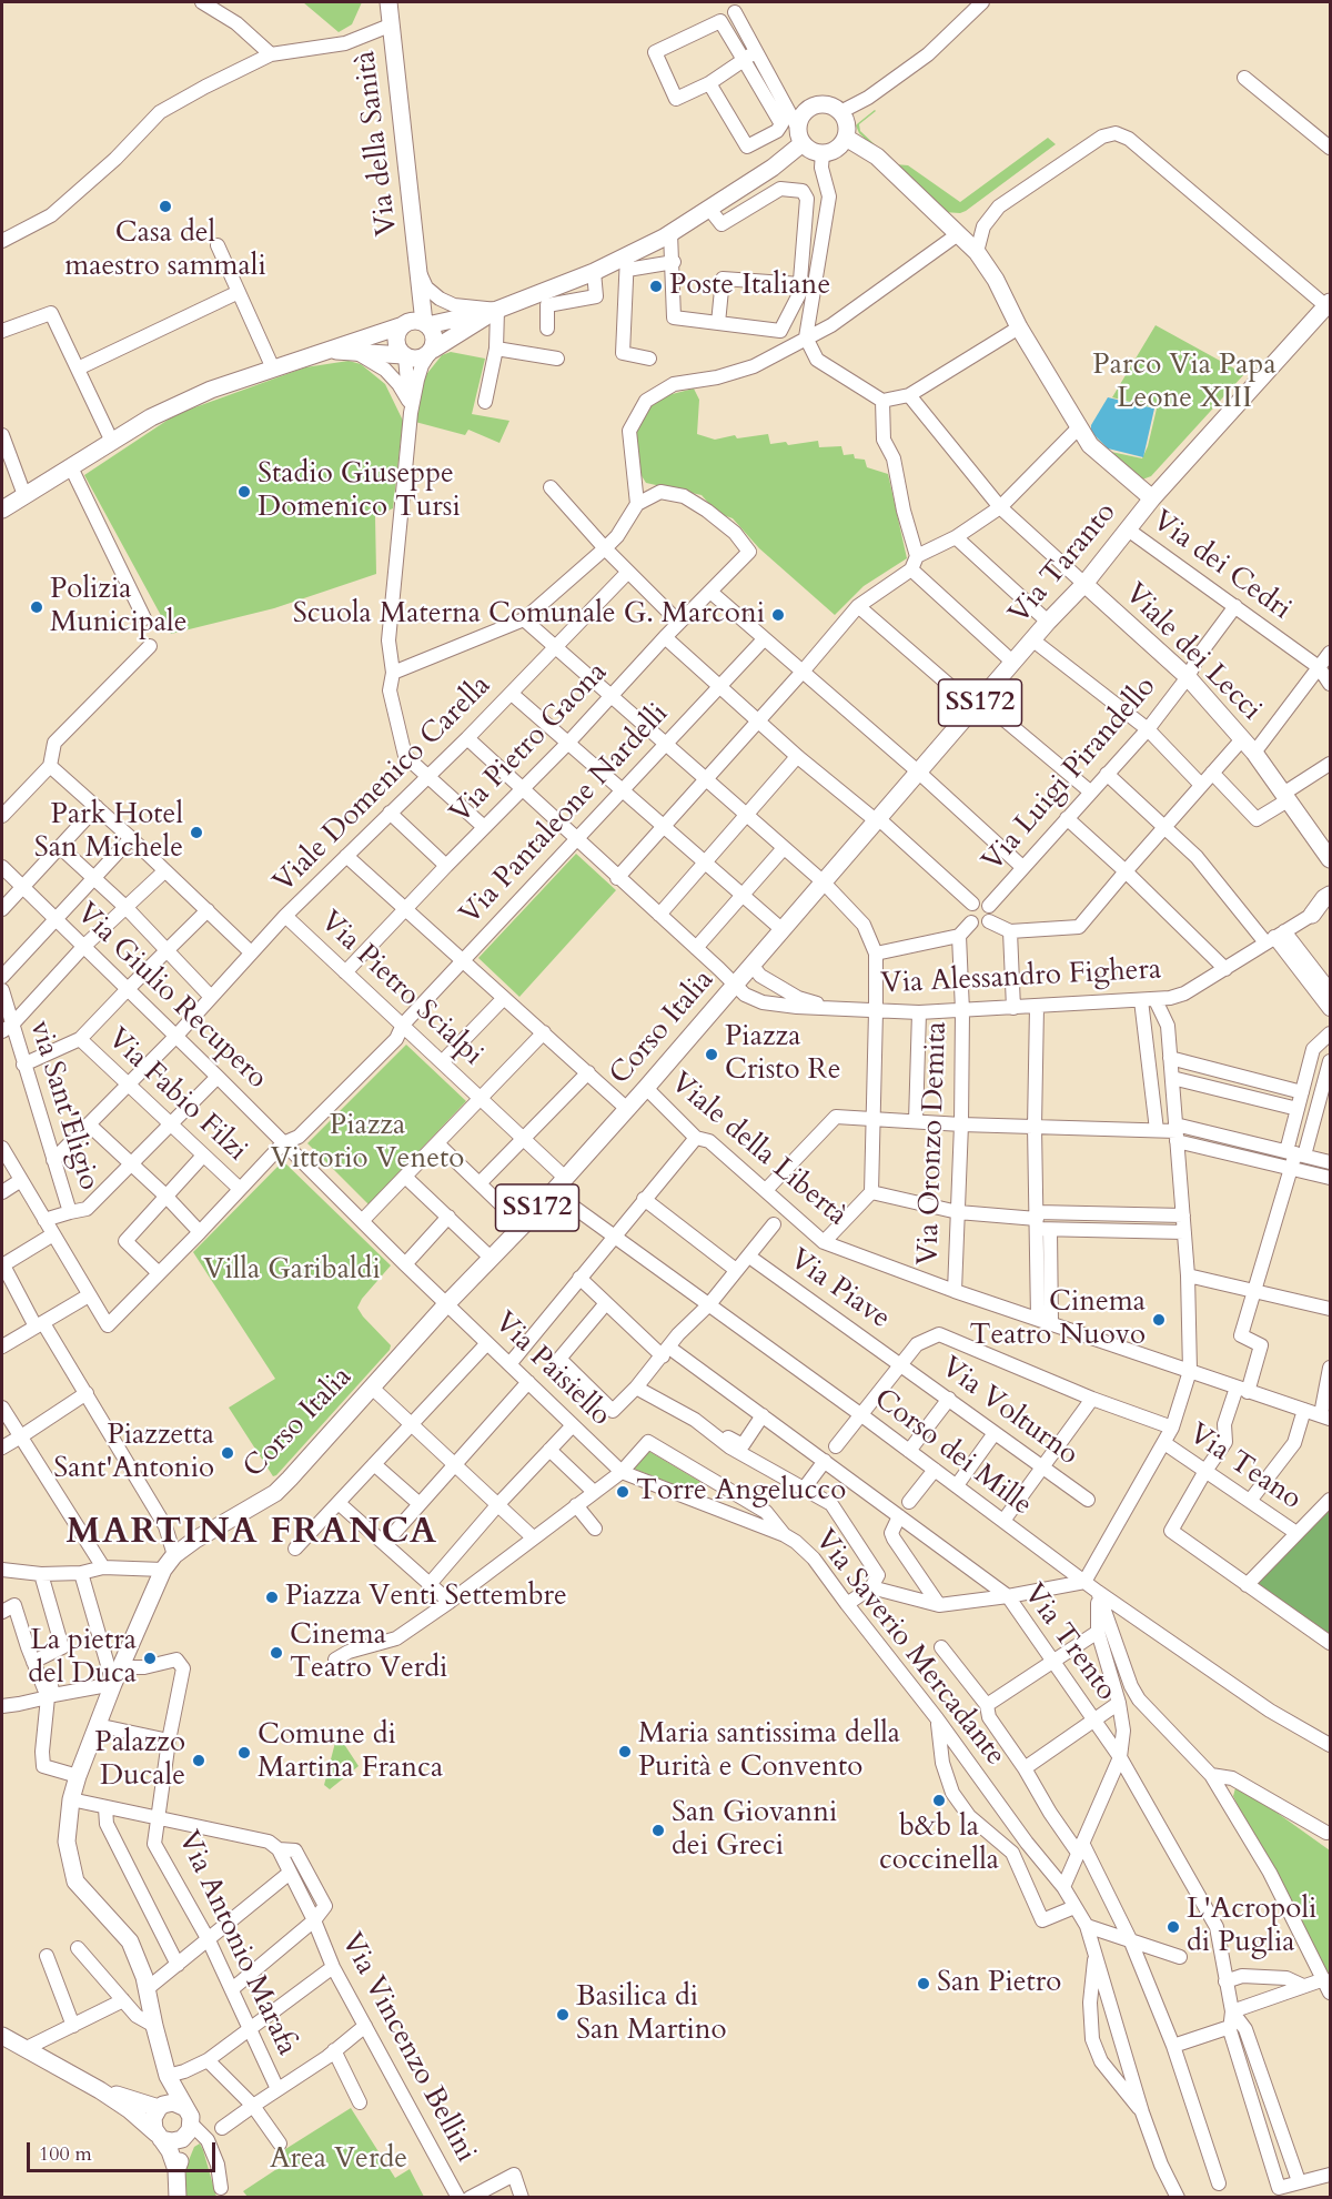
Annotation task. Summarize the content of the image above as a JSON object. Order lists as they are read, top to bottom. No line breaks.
{"streets":{"main road":["Via della Sanità","Via Taranto","Viale dei Lecci","SS172","Corso Italia"],"street":["Via dei Cedri","Via Pietro Gaona","Via Luigi Pirandello","Viale Domenico Carella","Via Pantaleone Nardelli","Via Alessandro Fighera","Via Pietro Scialpi","Via Giulio Recupero","Via Fabio Filzi","via Sant'Eligio","Via Oronzo Demita","Viale della Libertà","Via Piave","Via Paisiello","Via Volturno","Corso dei Mille","Via Teano","Via Trento","Via Saverio Mercadante","Via Antonio Marafa","Via Vincenzo Bellini"]},"crossings":[["Via Taranto","Via dei Cedri"],["Via Taranto","Viale dei Lecci"],["Via Taranto","SS172"],["Via Taranto","Corso Italia"],["Via dei Cedri","Via Luigi Pirandello"],["Viale dei Lecci","Via Luigi Pirandello"],["Via Pietro Gaona","Via Alessandro Fighera"],["Via Pietro Gaona","Via Pietro Scialpi"],["Viale Domenico Carella","Via Alessandro Fighera"],["Viale Domenico Carella","Via Pietro Scialpi"],["Viale Domenico Carella","Via Giulio Recupero"],["Viale Domenico Carella","Via Fabio Filzi"],["Viale Domenico Carella","via Sant'Eligio"],["Via Pantaleone Nardelli","Via Alessandro Fighera"],["Via Pantaleone Nardelli","Via Pietro Scialpi"],["Via Alessandro Fighera","Corso Italia"],["Via Alessandro Fighera","Via Oronzo Demita"],["Via Pietro Scialpi","Corso Italia"],["Via Giulio Recupero","Corso Italia"],["Via Giulio Recupero","Via Paisiello"],["Corso Italia","Viale della Libertà"],["Corso Italia","Via Paisiello"],["Corso Italia","Corso dei Mille"],["Corso Italia","Via Antonio Marafa"],["Corso Italia","Via Vincenzo Bellini"],["Via Oronzo Demita","Viale della Libertà"],["Via Piave","Via Volturno"],["Via Piave","Via Teano"],["Via Paisiello","Via Saverio Mercadante"],["Via Volturno","Via Teano"],["Corso dei Mille","Via Teano"],["Via Antonio Marafa","Via Vincenzo Bellini"]],"districts":["MARTINA FRANCA"],"parks":["Parco Via Papa Leone XIII","Piazza Vittorio Veneto","Villa Garibaldi","Area Verde"],"places":["Casa del maestro sammali","Poste Italiane","Stadio Giuseppe Domenico Tursi","Polizia Municipale","Scuola Materna Comunale G. Marconi","Park Hotel San Michele","Piazza Cristo Re","Cinema Teatro Nuovo","Piazzetta Sant'Antonio","Torre Angelucco","Piazza Venti Settembre","Cinema Teatro Verdi","La pietra del Duca","Maria santissima della Purità e Convento","Comune di Martina Franca","Palazzo Ducale","b&b la coccinella","San Giovanni dei Greci","L'Acropoli di Puglia","San Pietro","Basilica di San Martino"],"scale_bar":"100 m"}
